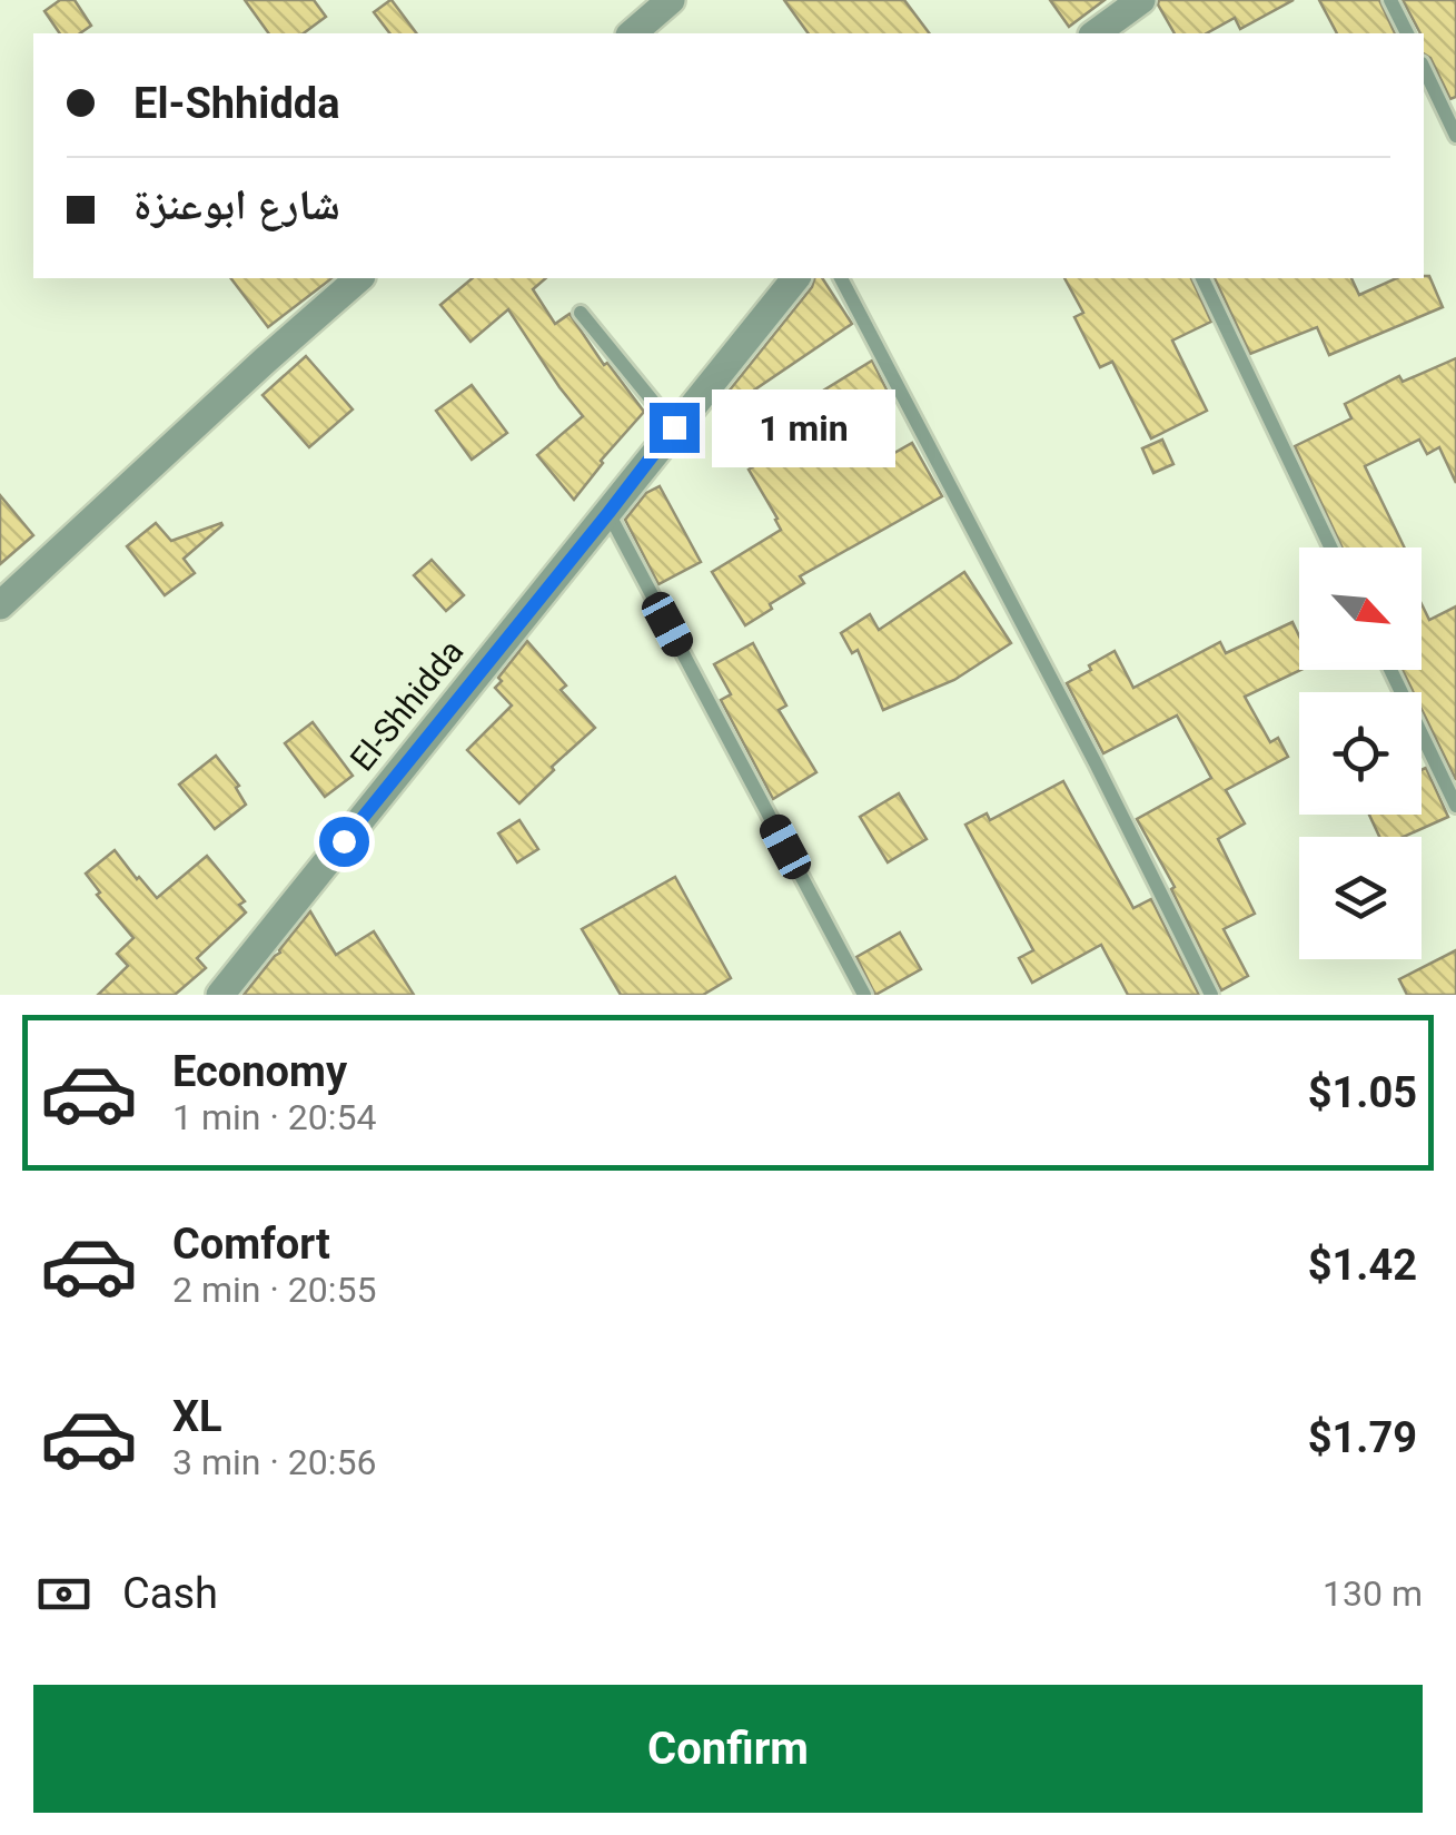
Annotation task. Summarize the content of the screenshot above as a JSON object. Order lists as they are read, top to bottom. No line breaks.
{"streets":{"street":["El-Shhidda"]},"north":"bottom right","page":{"banner":["El-Shhidda","شارع ابوعنزة"],"bubble":"1 min","list":[{"name":"Economy","note":"1 min · 20:54","value":"$1.05"},{"name":"Comfort","note":"2 min · 20:55","value":"$1.42"},{"name":"XL","note":"3 min · 20:56","value":"$1.79"}],"pay":["Cash","130 m"],"buttons":"Confirm"}}
